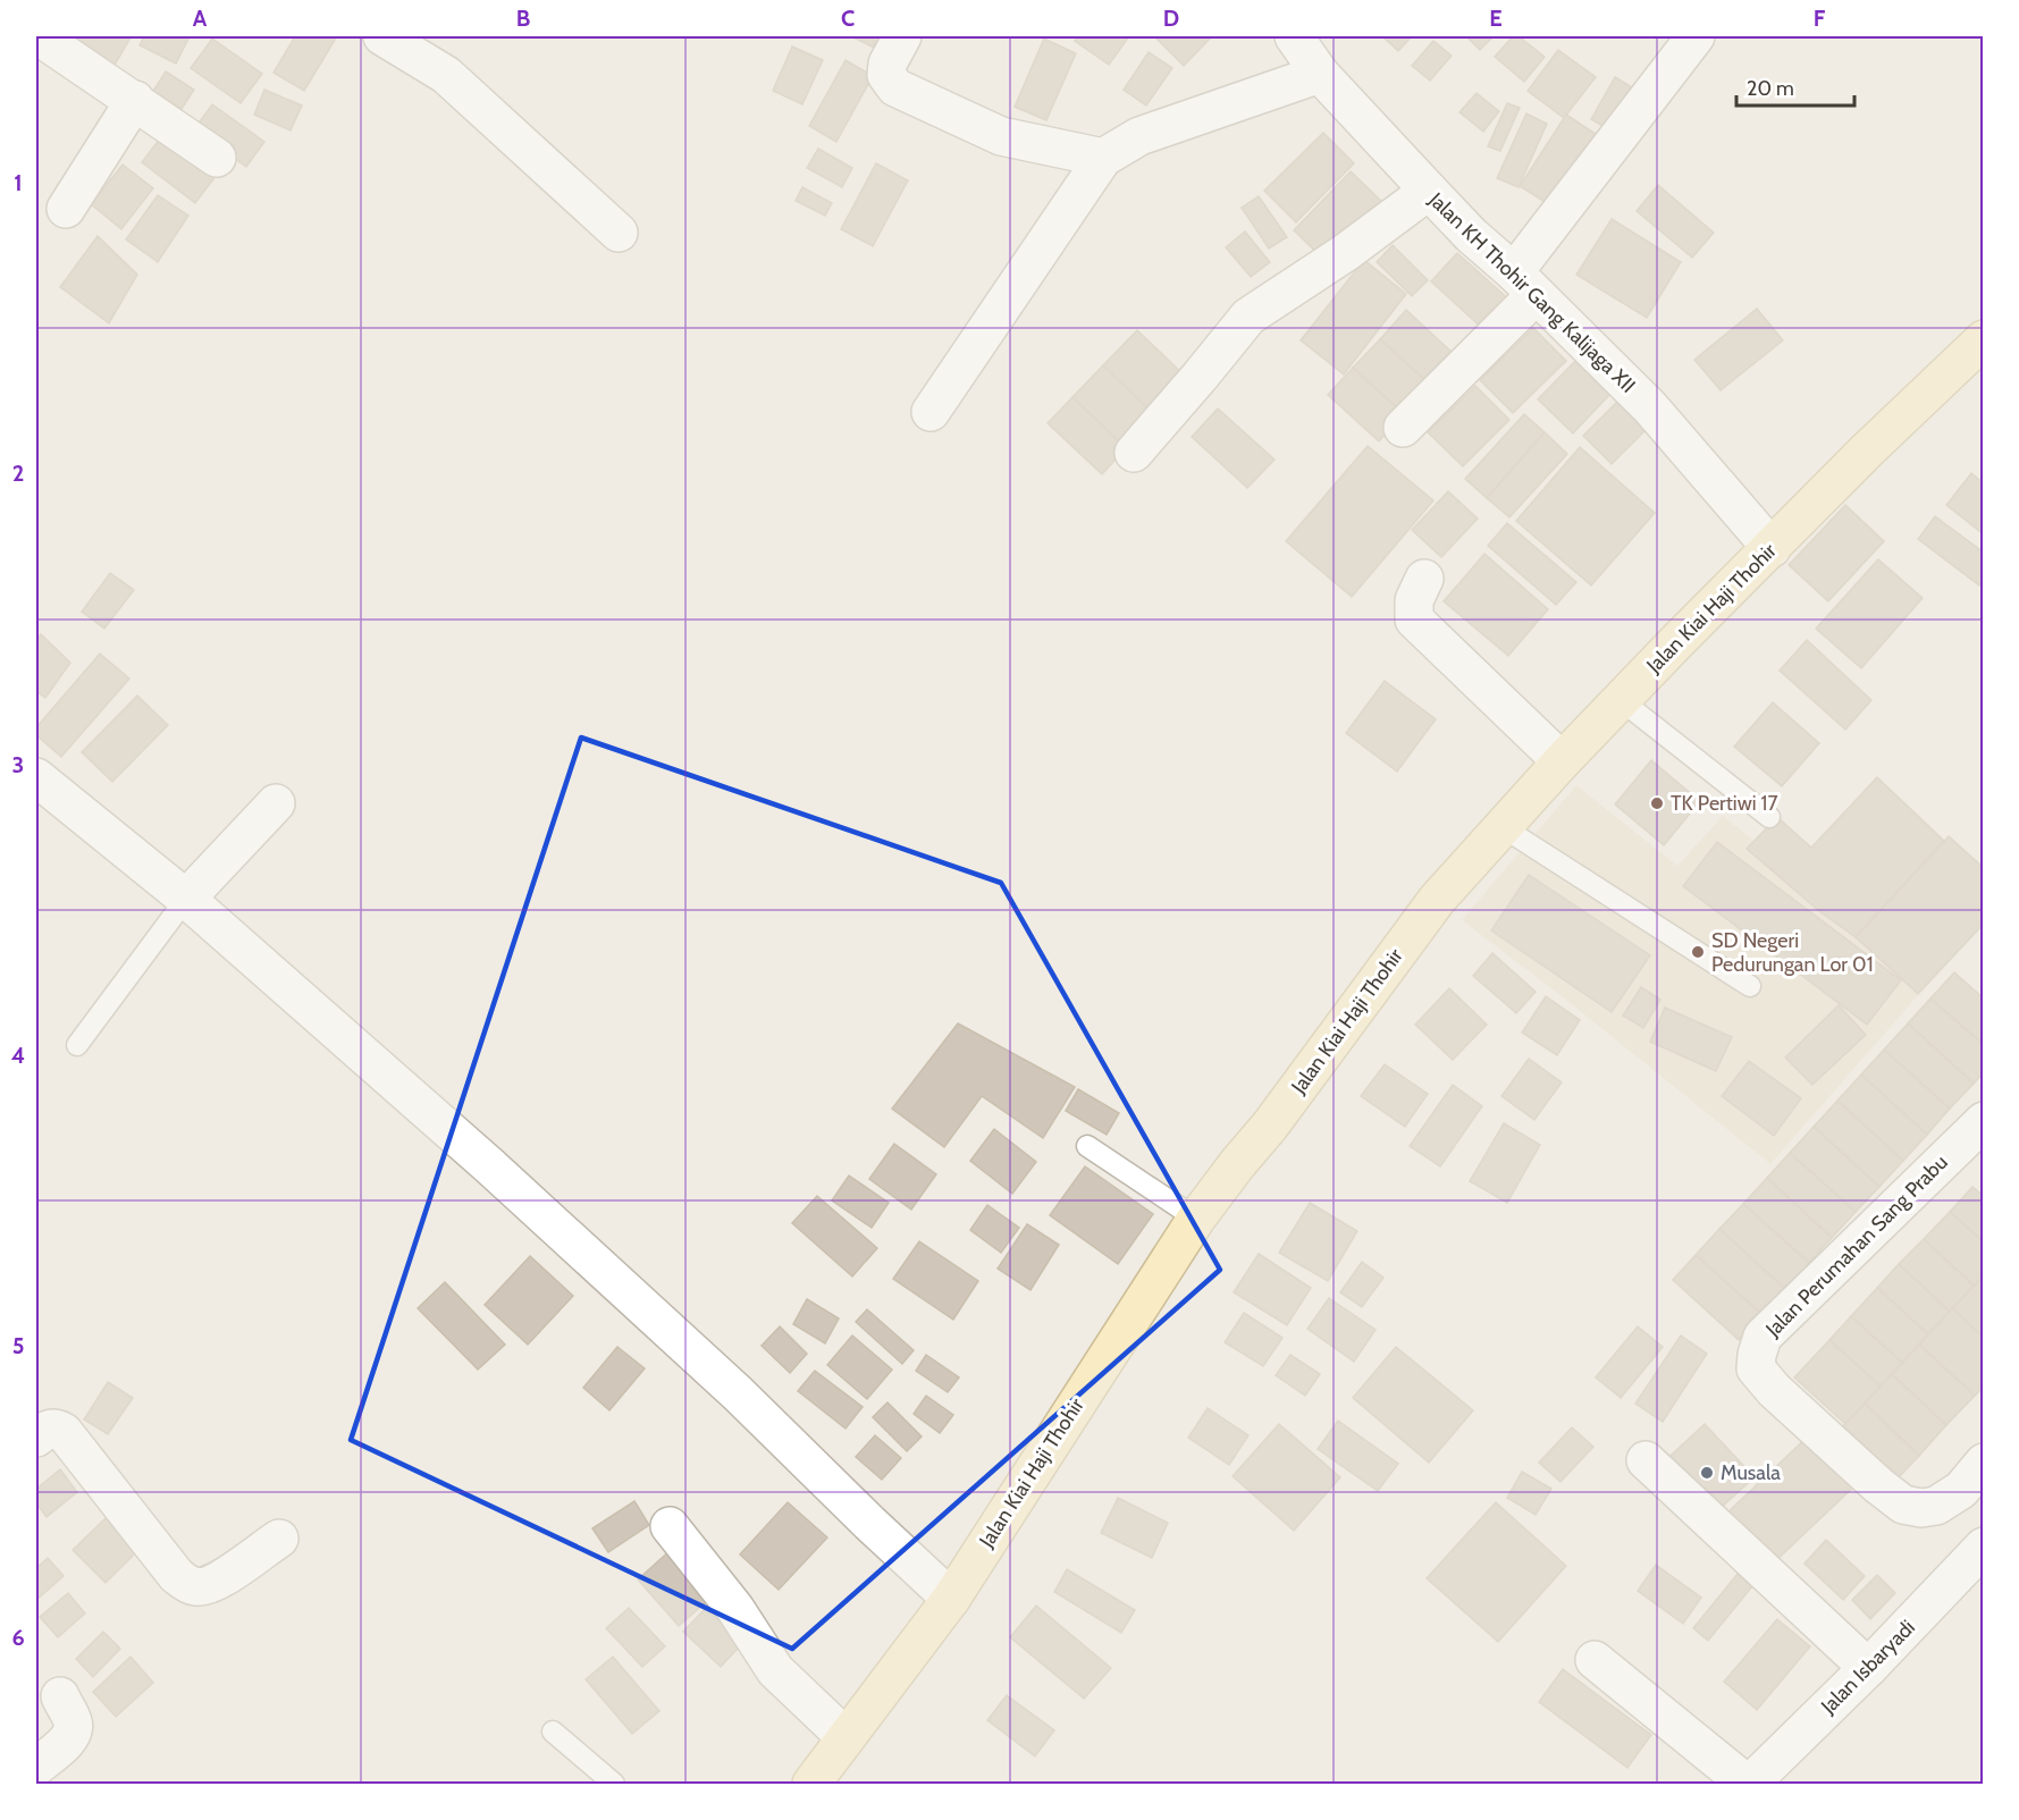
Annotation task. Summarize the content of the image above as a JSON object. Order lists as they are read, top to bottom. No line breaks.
{"streets":{"street":["Jalan KH Thohir Gang Kalijaga XII","Jalan Kiai Haji Thohir","Jalan Perumahan Sang Prabu","Jalan Isbaryadi"]},"crossings":[["Jalan KH Thohir Gang Kalijaga XII","Jalan Kiai Haji Thohir"]],"places":["TK Pertiwi 17","SD Negeri Pedurungan Lor 01","Musala"],"scale_bar":"20 m","grid":{"columns":["A","B","C","D","E","F"],"rows":["1","2","3","4","5","6"]}}
